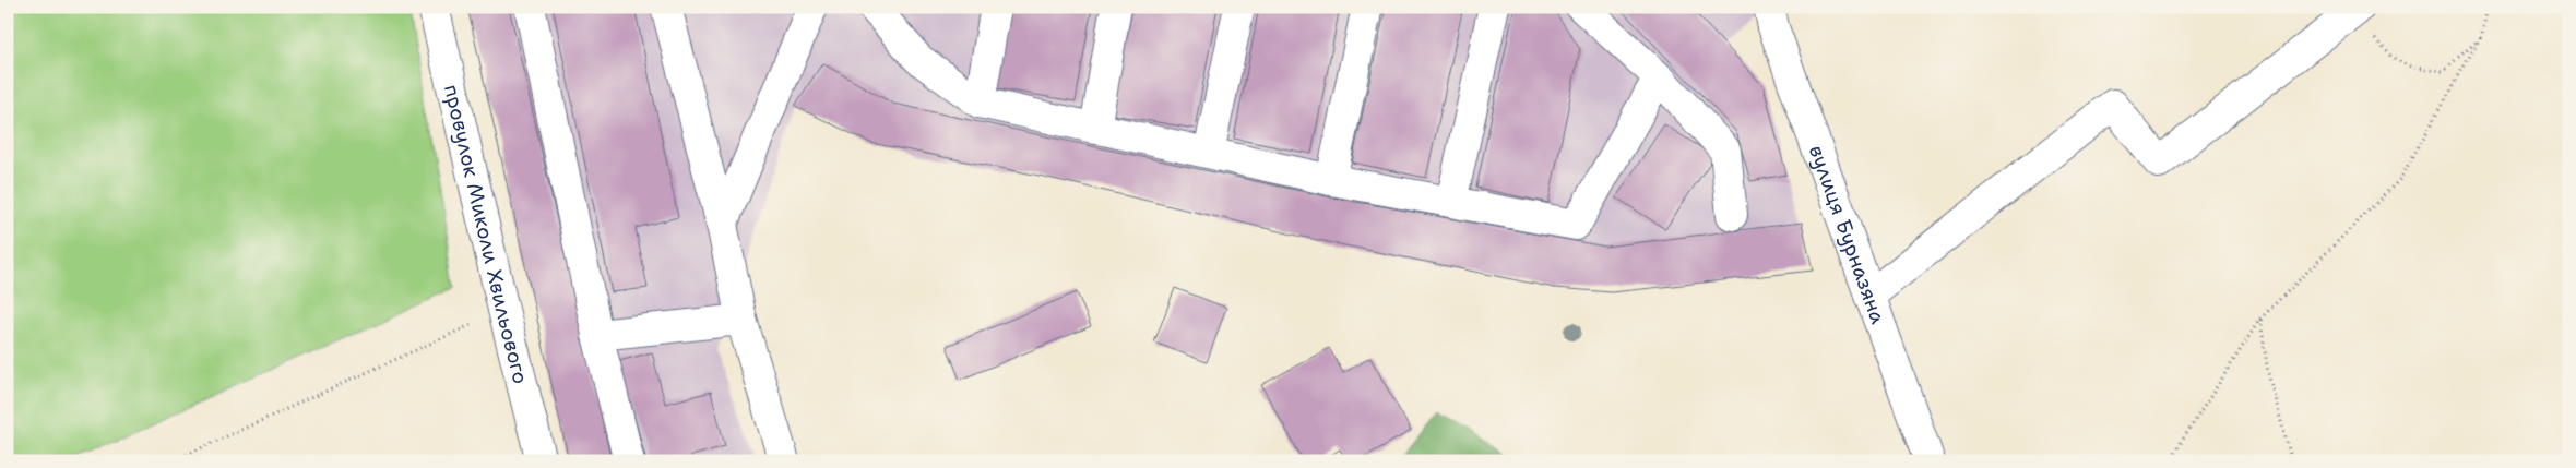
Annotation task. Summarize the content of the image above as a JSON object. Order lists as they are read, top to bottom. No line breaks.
{"streets":{"street":["провулок Миколи Хвильового","вулиця Бурназяна"]}}
